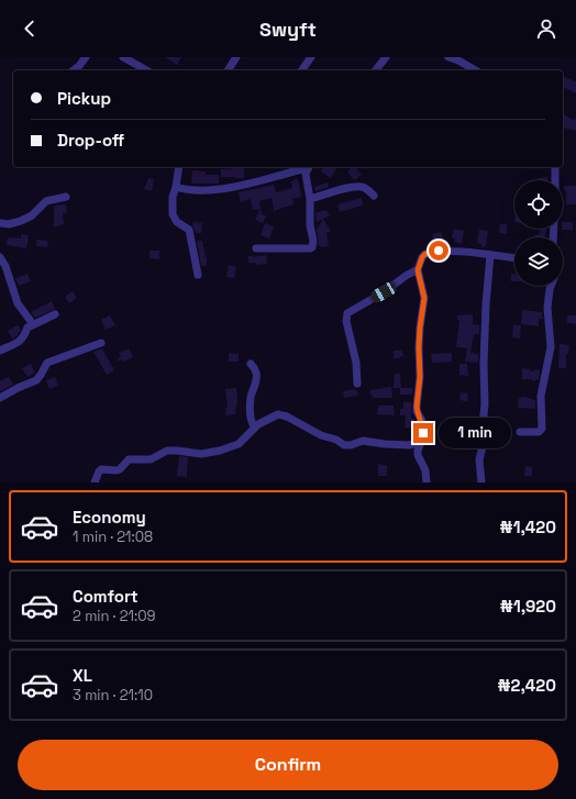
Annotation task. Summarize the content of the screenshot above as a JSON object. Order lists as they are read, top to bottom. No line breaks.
{"page":{"header":"Swyft","banner":["Pickup","Drop-off"],"bubble":"1 min","list":[{"name":"Economy","note":"1 min · 21:08","value":"₦1,420"},{"name":"Comfort","note":"2 min · 21:09","value":"₦1,920"},{"name":"XL","note":"3 min · 21:10","value":"₦2,420"}],"buttons":"Confirm"}}
